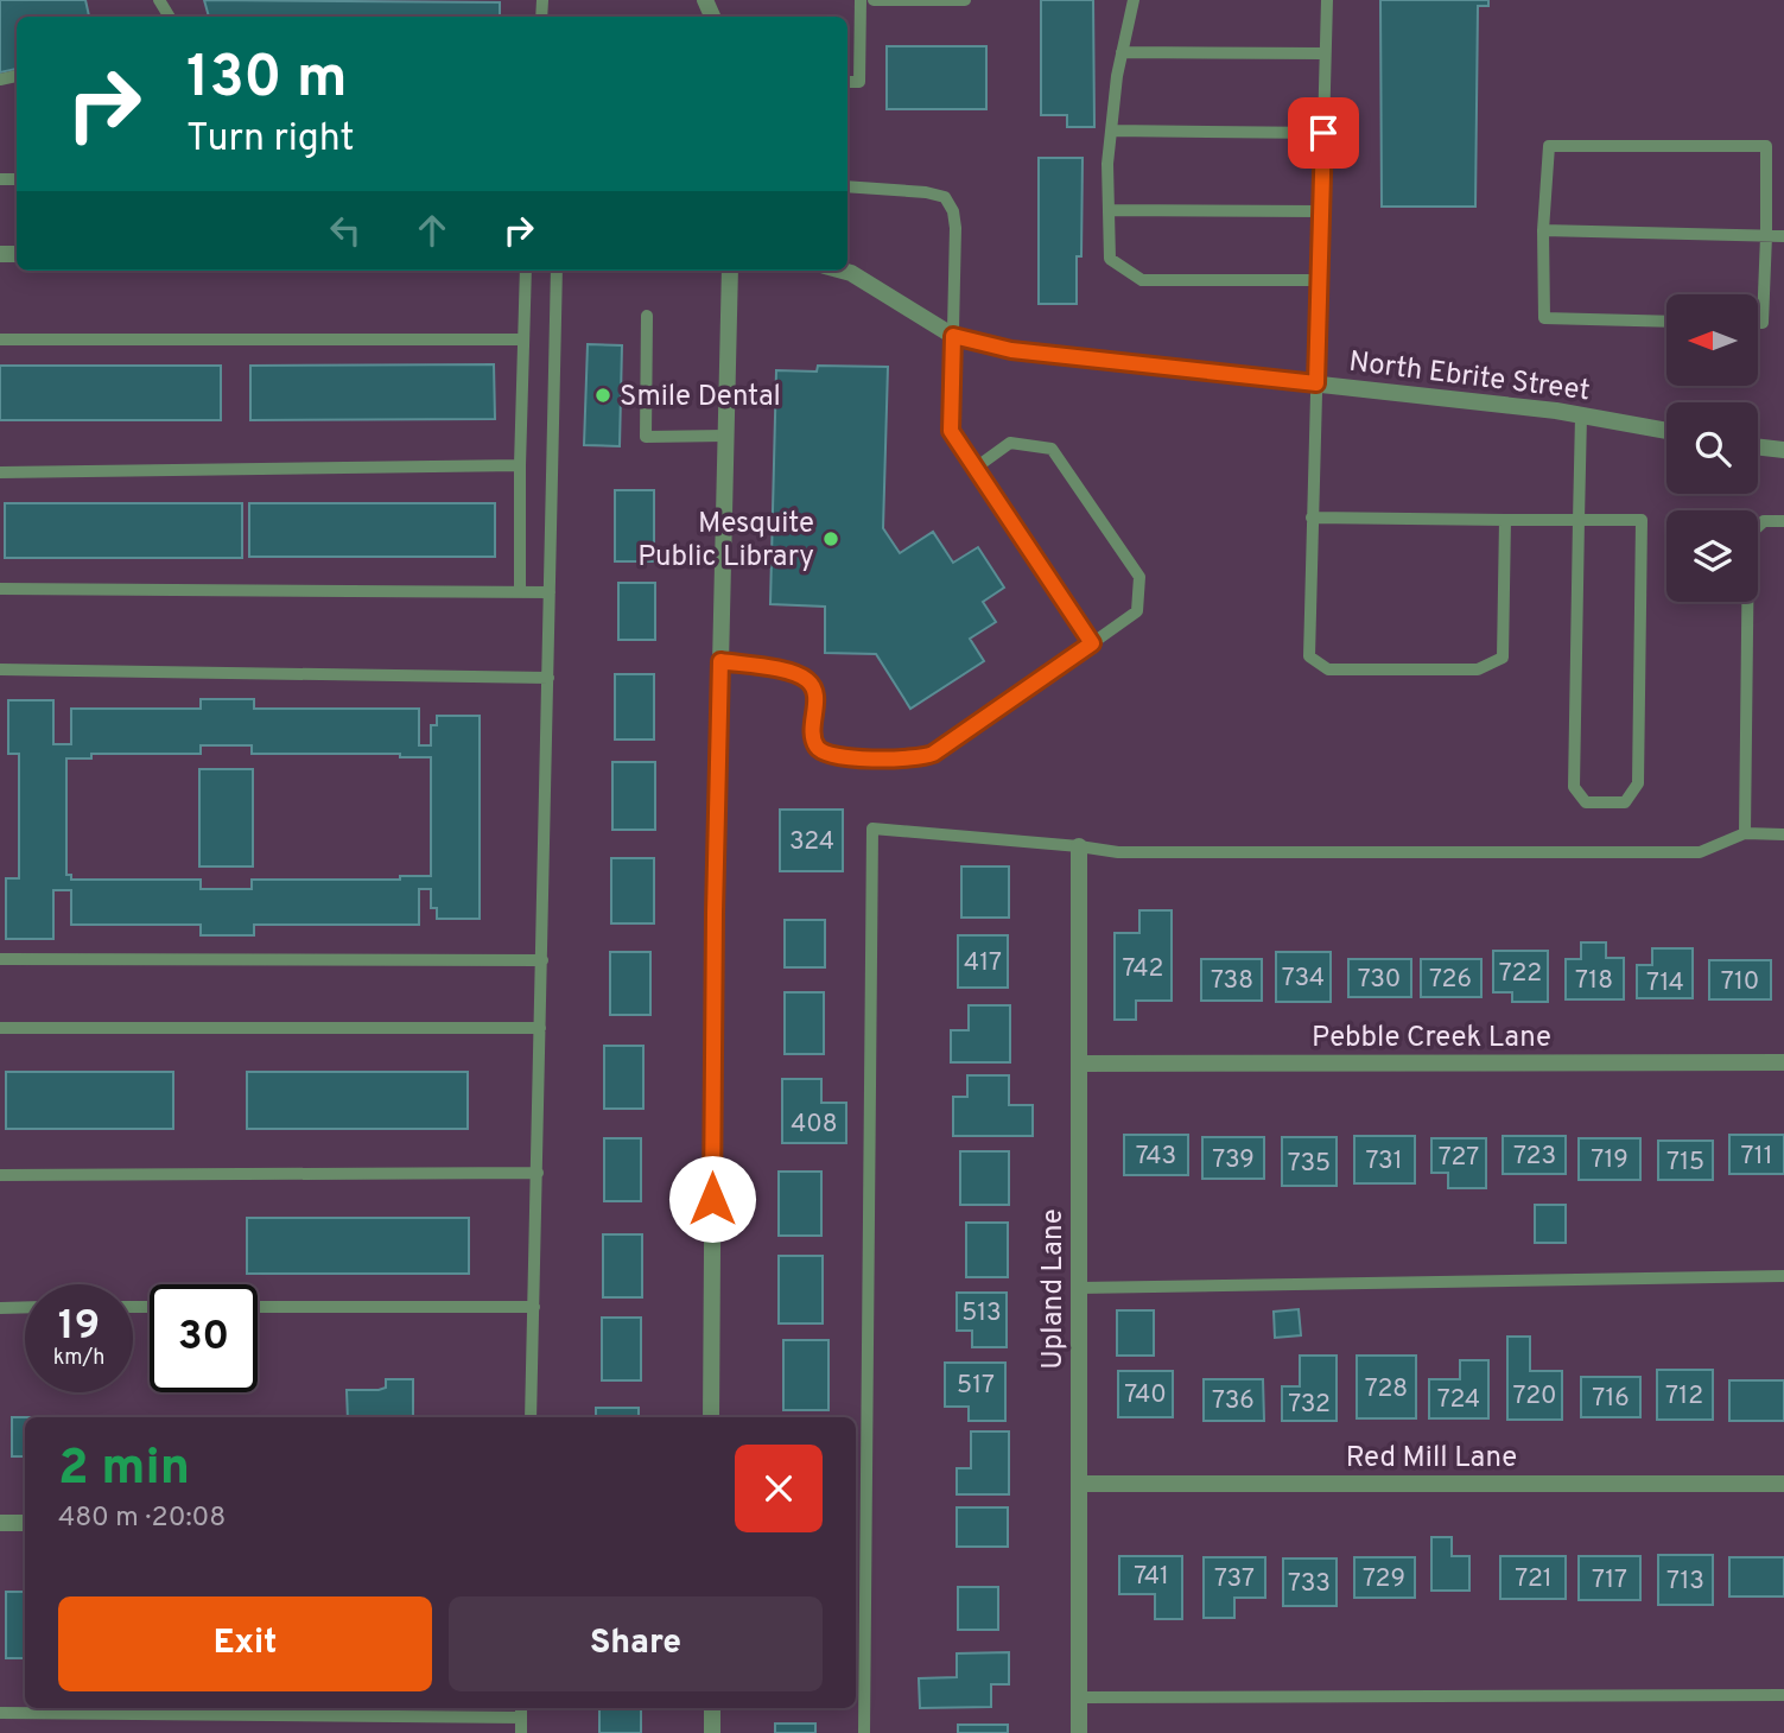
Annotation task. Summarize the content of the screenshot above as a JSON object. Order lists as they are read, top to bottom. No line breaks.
{"streets":{"street":["North Ebrite Street","Pebble Creek Lane","Upland Lane","Red Mill Lane"]},"crossings":[["Pebble Creek Lane","Upland Lane"],["Upland Lane","Red Mill Lane"]],"places":["Smile Dental","Mesquite Public Library"],"house_numbers":["324","417","742","722","734","730","726","738","718","710","714","408","743","723","711","727","739","719","731","715","735","513","517","728","740","720","712","716","724","736","732","741","737","729","721","717","713","733"],"north":"left","page":{"turn":["130 m","Turn right"],"speed":"19 km/h","limit":"30","heading":["2 min","480 m · 20:08"],"buttons":["Exit","Share"]}}
